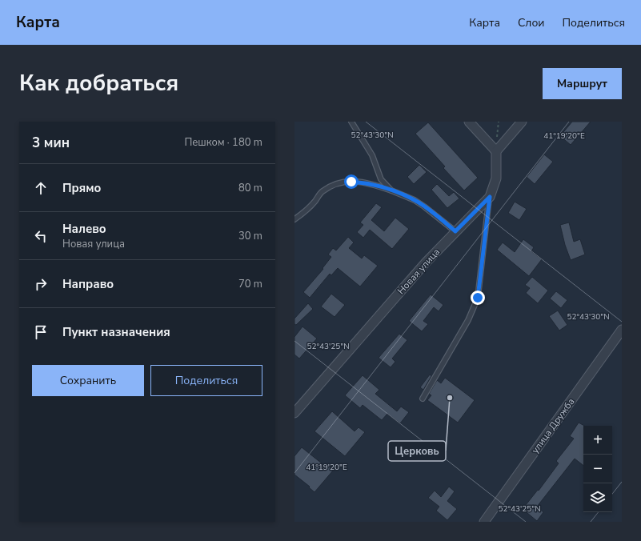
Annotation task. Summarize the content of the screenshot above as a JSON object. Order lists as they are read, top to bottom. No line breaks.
{"streets":{"street":["Новая улица","улица Дружба"]},"places":["Церковь"],"page":{"header":"Карта","nav":["Карта","Слои","Поделиться"],"title":"Как добраться","buttons":["Маршрут",["Сохранить","Поделиться"]],"heading":["3 мин","Пешком · 180 m"],"list":[["Прямо","80 m"],["Налево","Новая улица","30 m"],["Направо","70 m"],"Пункт назначения"],"map_buttons":["+","−"]},"coordinates":["52°43'30\"N","41°19'20\"E","52°43'25\"N"]}
